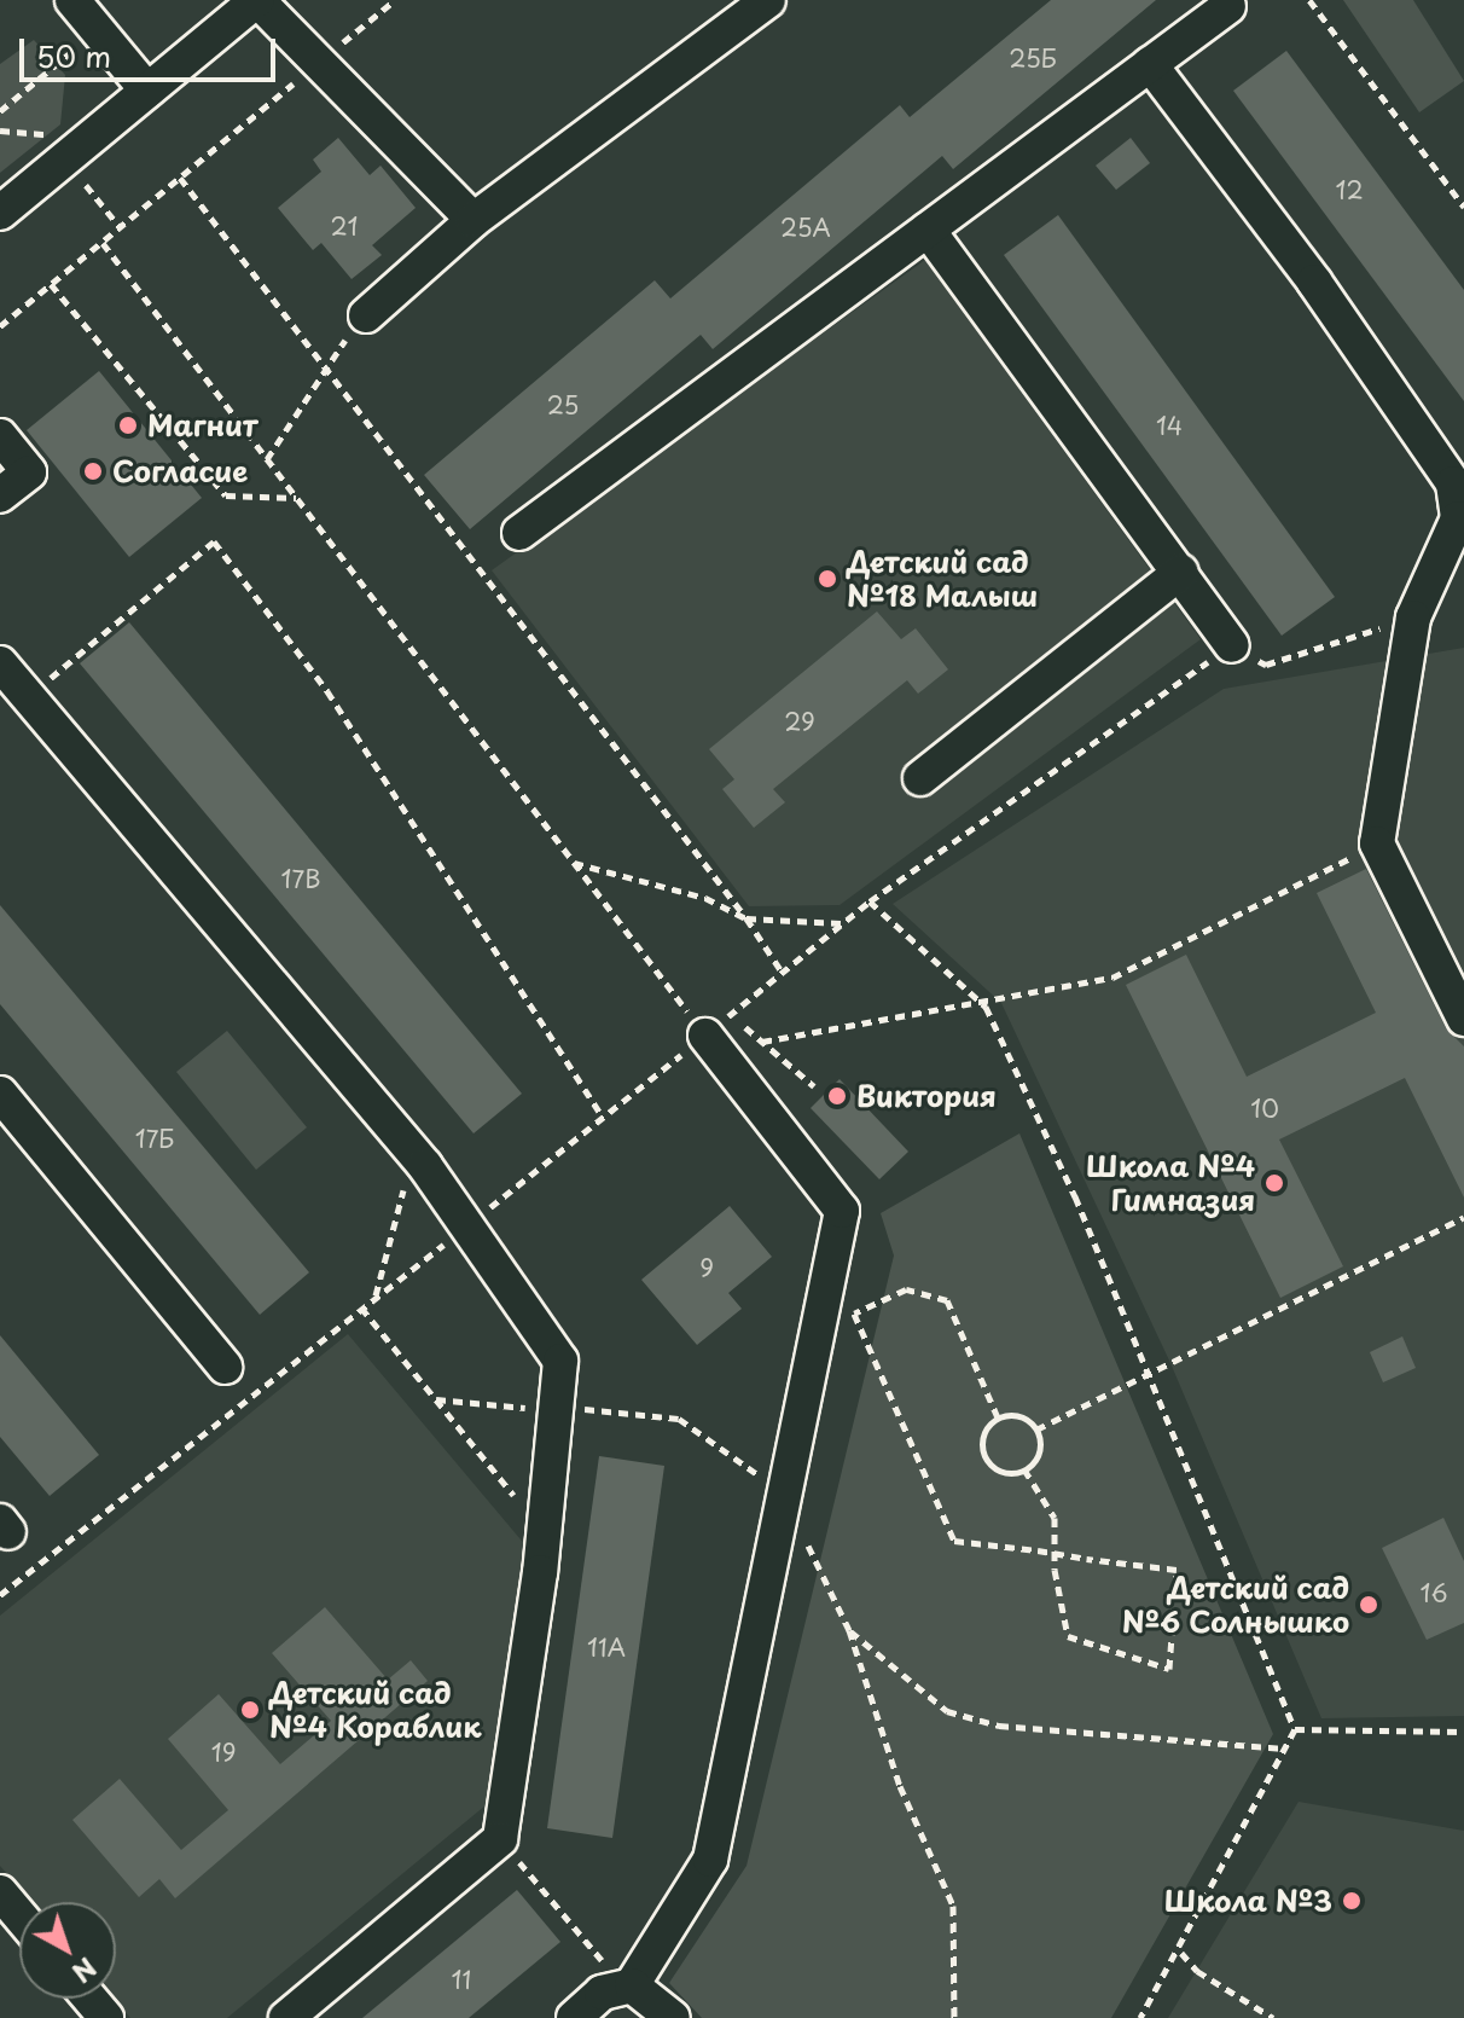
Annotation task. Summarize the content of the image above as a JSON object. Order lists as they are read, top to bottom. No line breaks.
{"places":["Магнит","Согласие","Детский сад №18 Малыш","Виктория","Школа №4 Гимназия","Детский сад №6 Солнышко","Детский сад №4 Кораблик","Школа №3"],"house_numbers":["25Б","12","21","25А","25","14","29","17В","10","17Б","9","16","11А","19","11"],"scale_bar":"50 m","north":"bottom right"}
